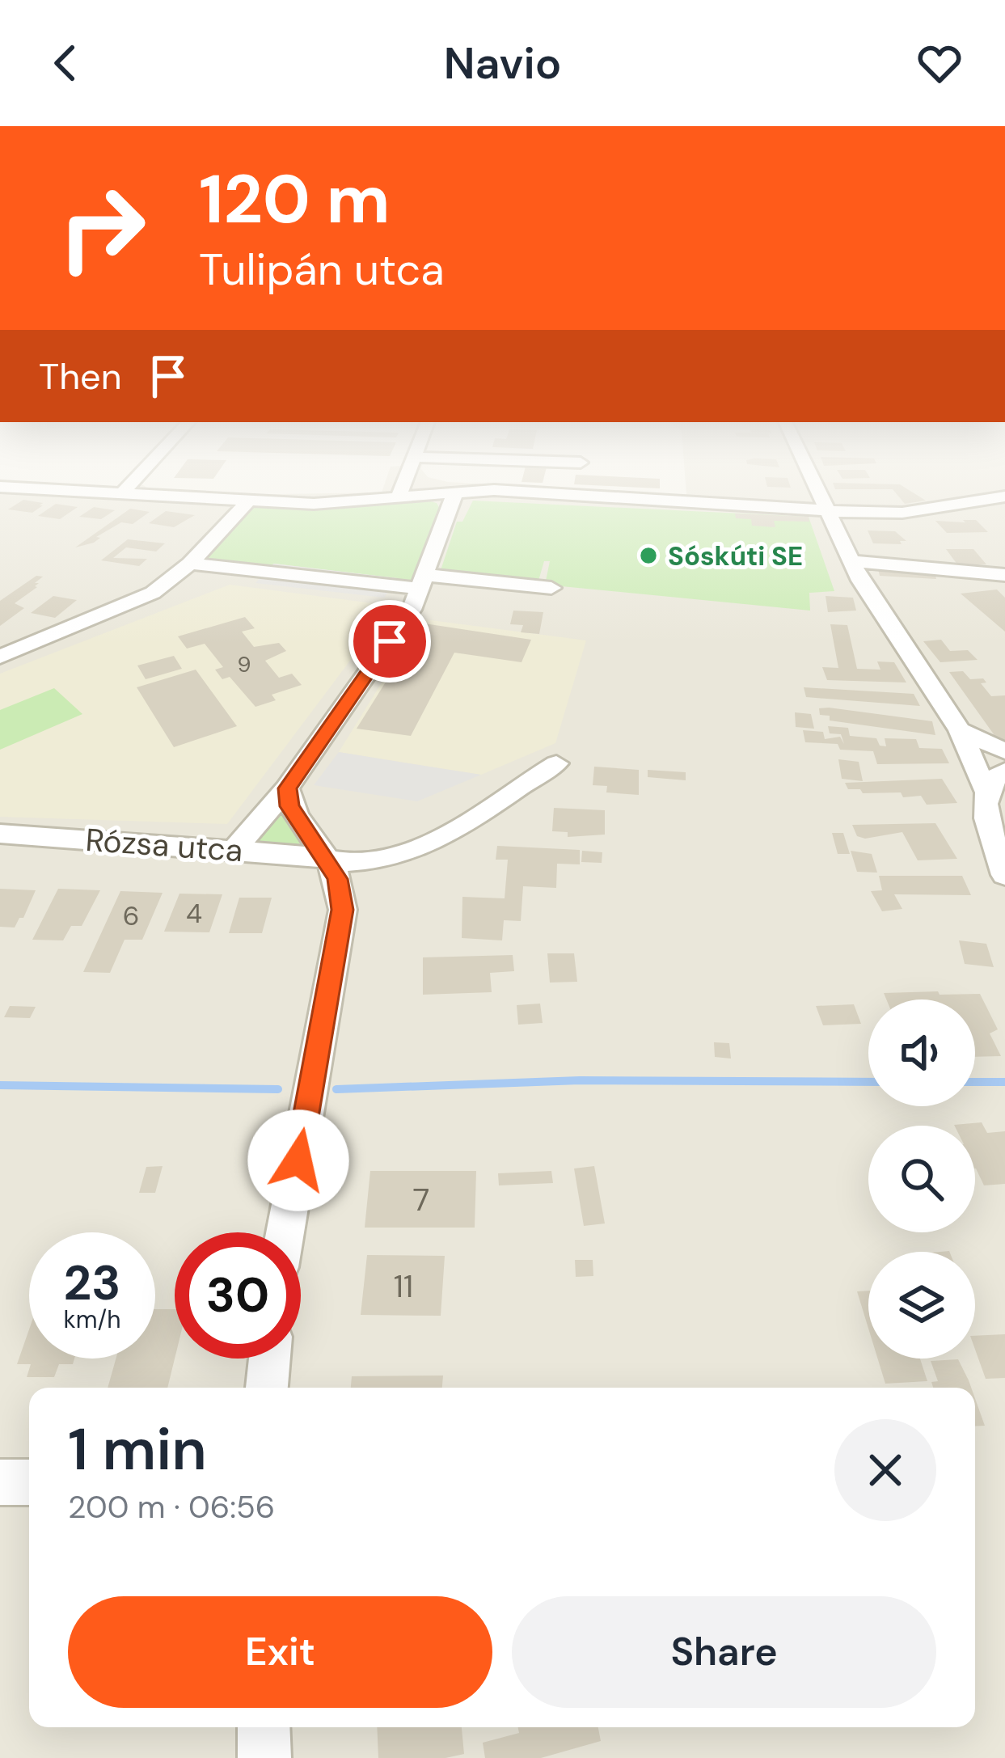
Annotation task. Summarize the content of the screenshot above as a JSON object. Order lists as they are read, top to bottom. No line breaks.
{"streets":{"street":["Rózsa utca"]},"places":["Sóskúti SE"],"house_numbers":["9","4","6","7","11"],"page":{"header":"Navio","turn":["120 m","Tulipán utca"],"then":"Then","speed":"23 km/h","limit":"30","heading":["1 min","200 m · 06:56"],"buttons":["Exit","Share"]}}
